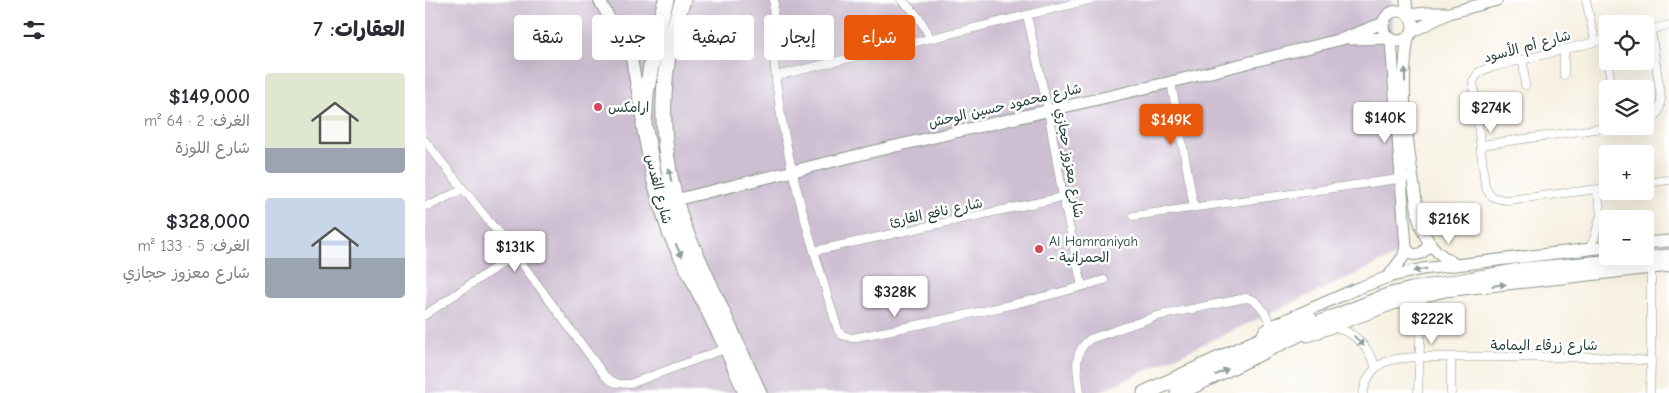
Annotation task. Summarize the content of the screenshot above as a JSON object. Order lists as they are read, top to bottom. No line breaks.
{"streets":{"highway":["شارع القدس"],"street":["شارع أم الأسود","شارع محمود حسين الوحش","شارع معزوز حجازي","شارع نافع القارئ","شارع زرقاء اليمامة"]},"crossings":[["شارع محمود حسين الوحش","شارع معزوز حجازي"],["شارع محمود حسين الوحش","شارع القدس"],["شارع معزوز حجازي","شارع نافع القارئ"]],"places":["ارامكس","Al Hamraniyah - الحمرانية"],"page":{"heading":"العقارات: 7","map_buttons":["+","−"],"chip":["شراء","إيجار","تصفية","جديد","شقة"],"list":[{"name":"$149,000","note":"الغرف: 2 · 64 m² · شارع اللوزة"},{"name":"$328,000","note":"الغرف: 5 · 133 m² · شارع معزوز حجازي"}],"price":["$274K","$140K","$149K","$216K","$131K","$328K","$222K"]}}
